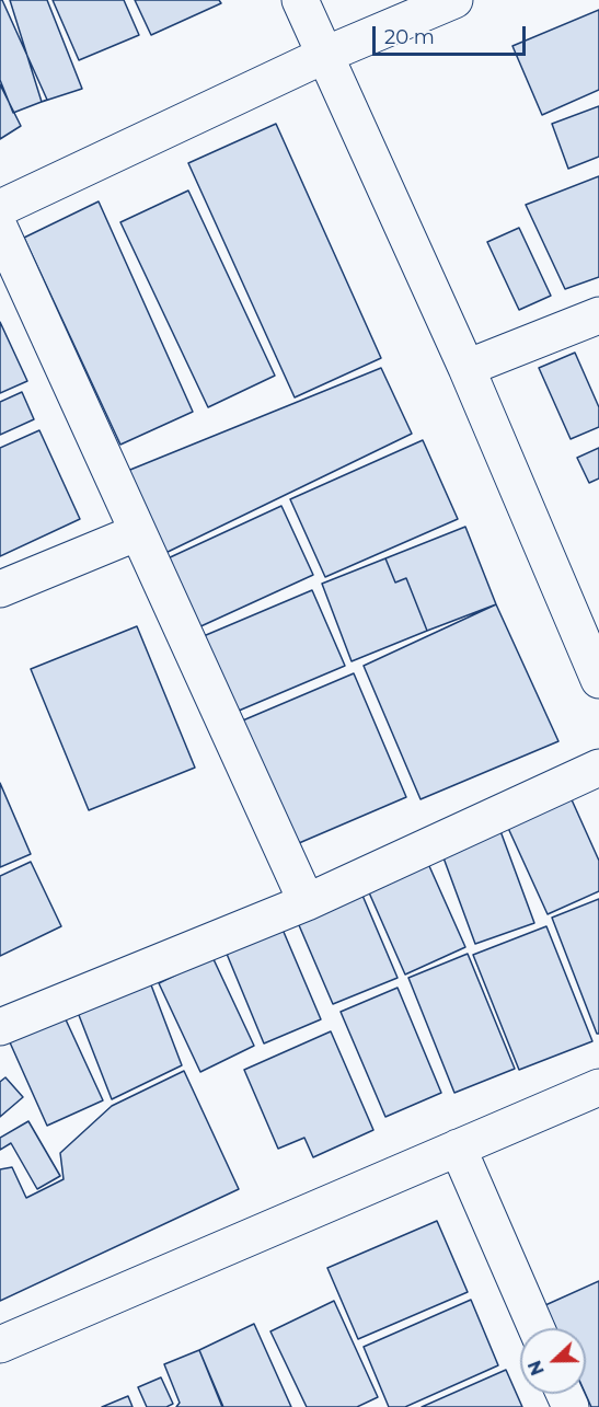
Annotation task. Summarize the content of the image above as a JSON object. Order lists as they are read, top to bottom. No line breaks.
{"scale_bar":"20 m","north":"left"}
